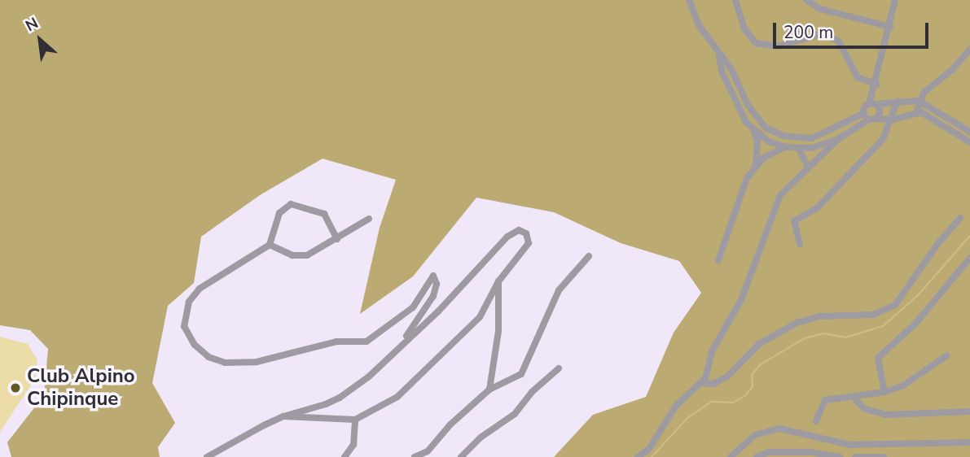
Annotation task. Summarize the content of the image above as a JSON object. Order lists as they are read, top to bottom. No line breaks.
{"places":["Club Alpino Chipinque"],"scale_bar":"200 m","north":"top left"}
